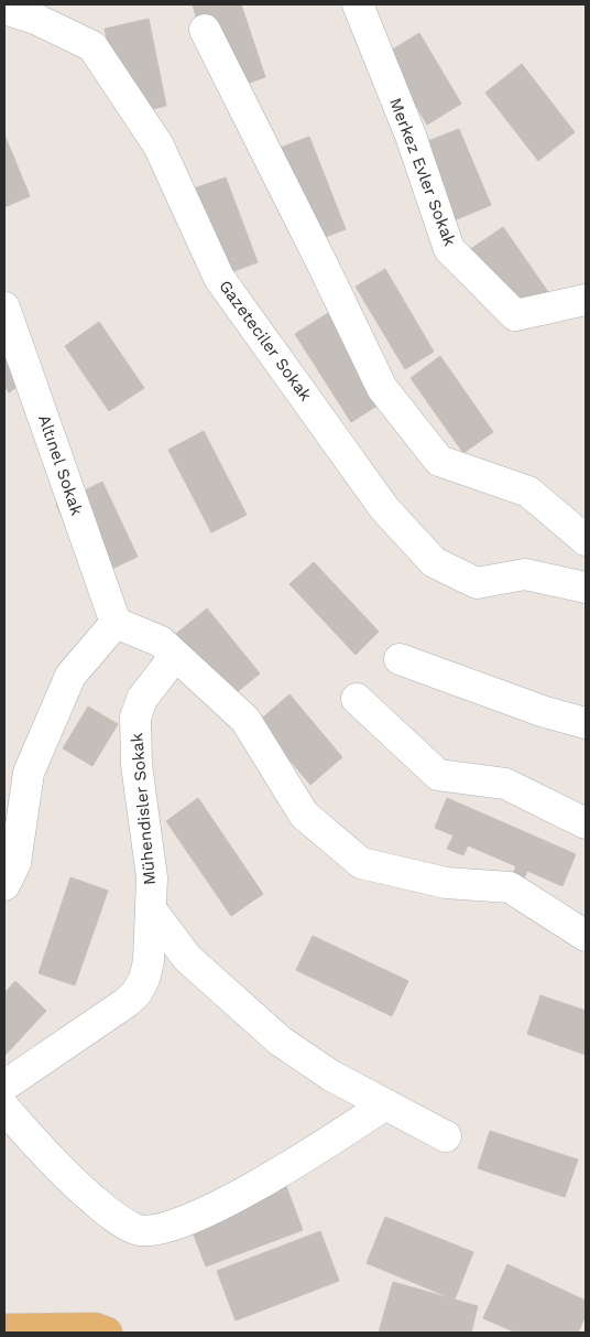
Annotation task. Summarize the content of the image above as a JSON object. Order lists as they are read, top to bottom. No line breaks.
{"streets":{"street":["Merkez Evler Sokak","Gazeteciler Sokak","Altınel Sokak","Mühendisler Sokak"]}}
